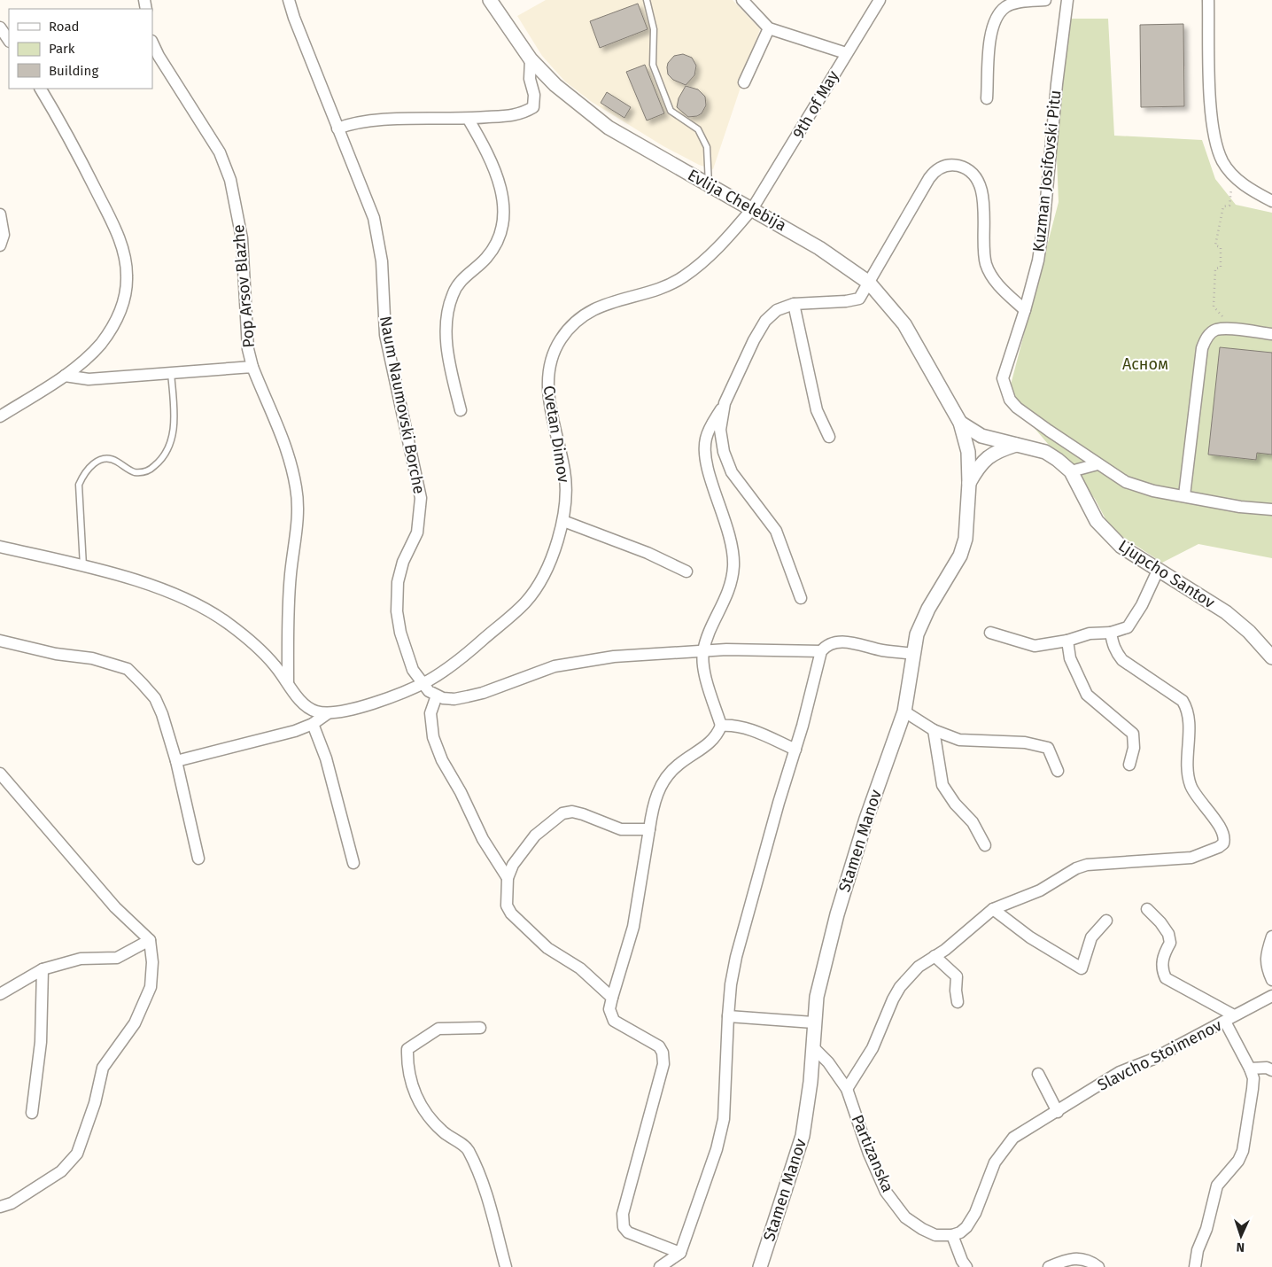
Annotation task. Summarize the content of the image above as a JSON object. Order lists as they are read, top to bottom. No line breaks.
{"streets":{"street":["9th of May","Kuzman Josifovski Pitu","Evlija Chelebija","Pop Arsov Blazhe","Naum Naumovski Borche","Cvetan Dimov","Ljupcho Santov","Stamen Manov","Slavcho Stoimenov","Partizanska"]},"crossings":[["9th of May","Evlija Chelebija"],["9th of May","Cvetan Dimov"],["Evlija Chelebija","Cvetan Dimov"],["Evlija Chelebija","Ljupcho Santov"],["Evlija Chelebija","Stamen Manov"],["Naum Naumovski Borche","Cvetan Dimov"],["Ljupcho Santov","Stamen Manov"],["Stamen Manov","Partizanska"],["Slavcho Stoimenov","Partizanska"]],"parks":["Асном"],"legend":["Road","Park","Building"],"north":"bottom"}
